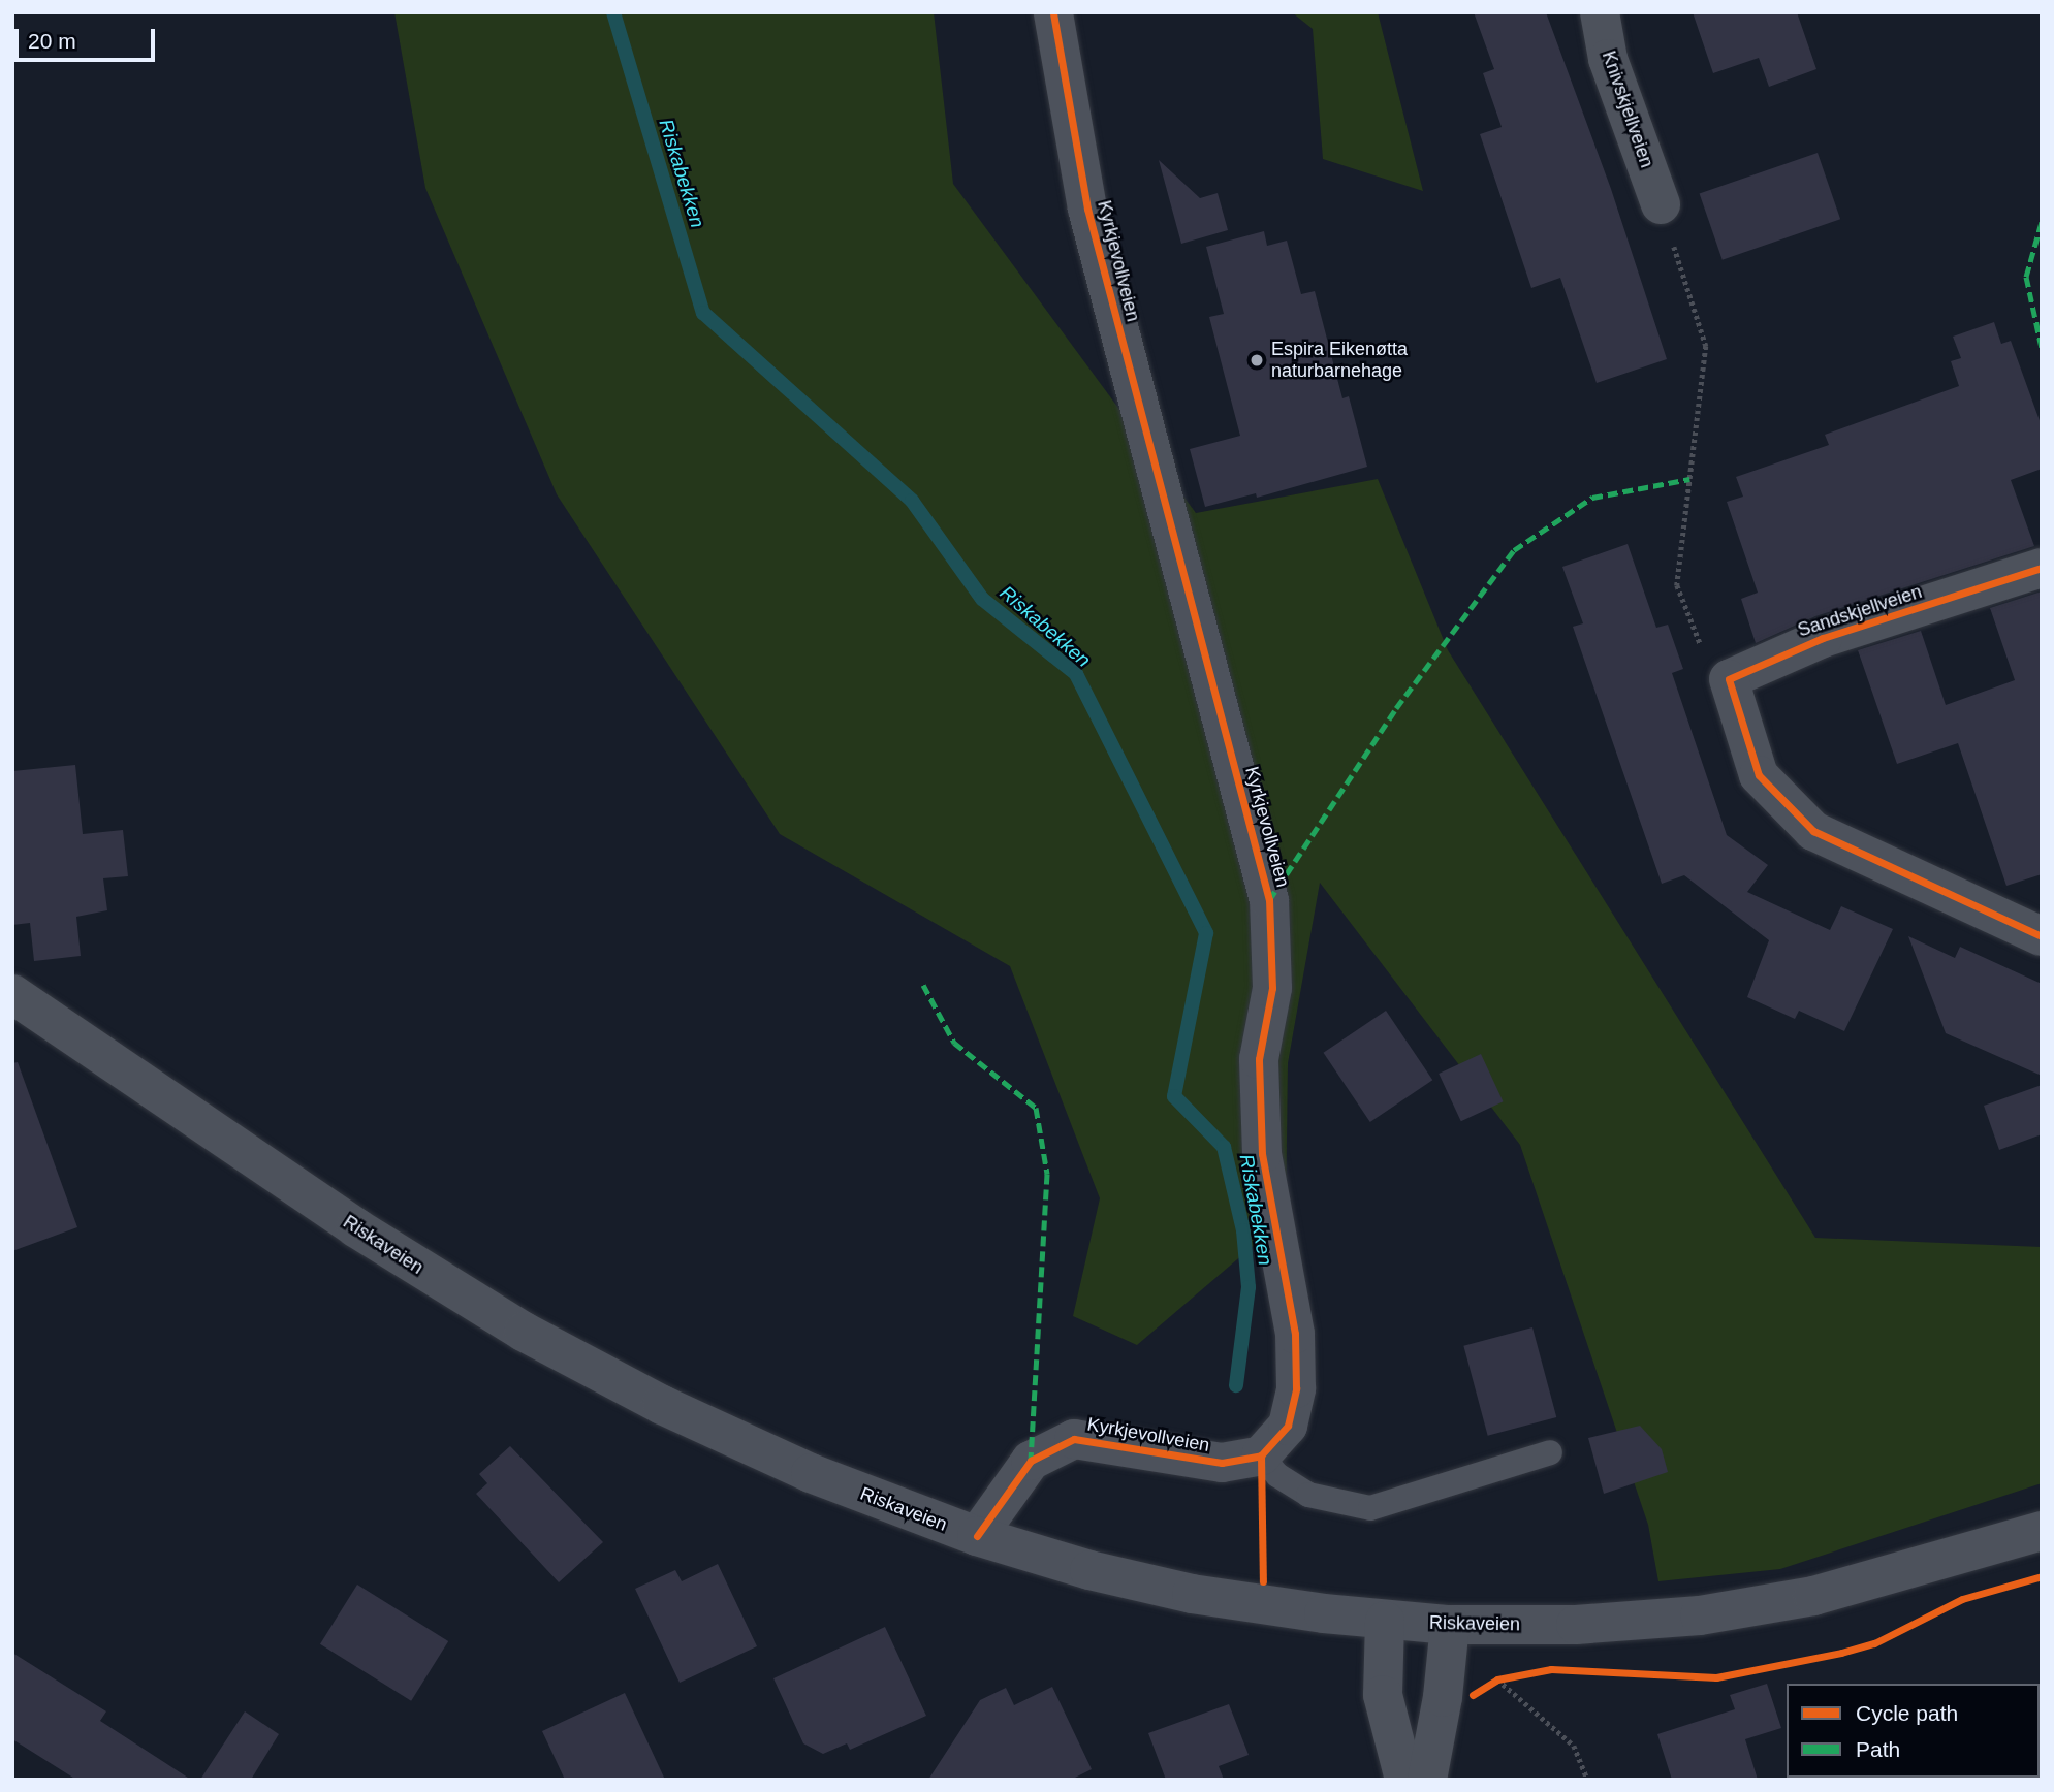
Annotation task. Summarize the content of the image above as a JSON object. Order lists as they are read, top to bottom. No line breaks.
{"streets":{"street":["Knivskjellveien","Kyrkjevollveien","Sandskjellveien","Riskaveien"]},"crossings":[["Kyrkjevollveien","Riskaveien"]],"water":["Riskabekken"],"places":["Espira Eikenøtta naturbarnehage"],"legend":["Cycle path","Path"],"scale_bar":"20 m"}
